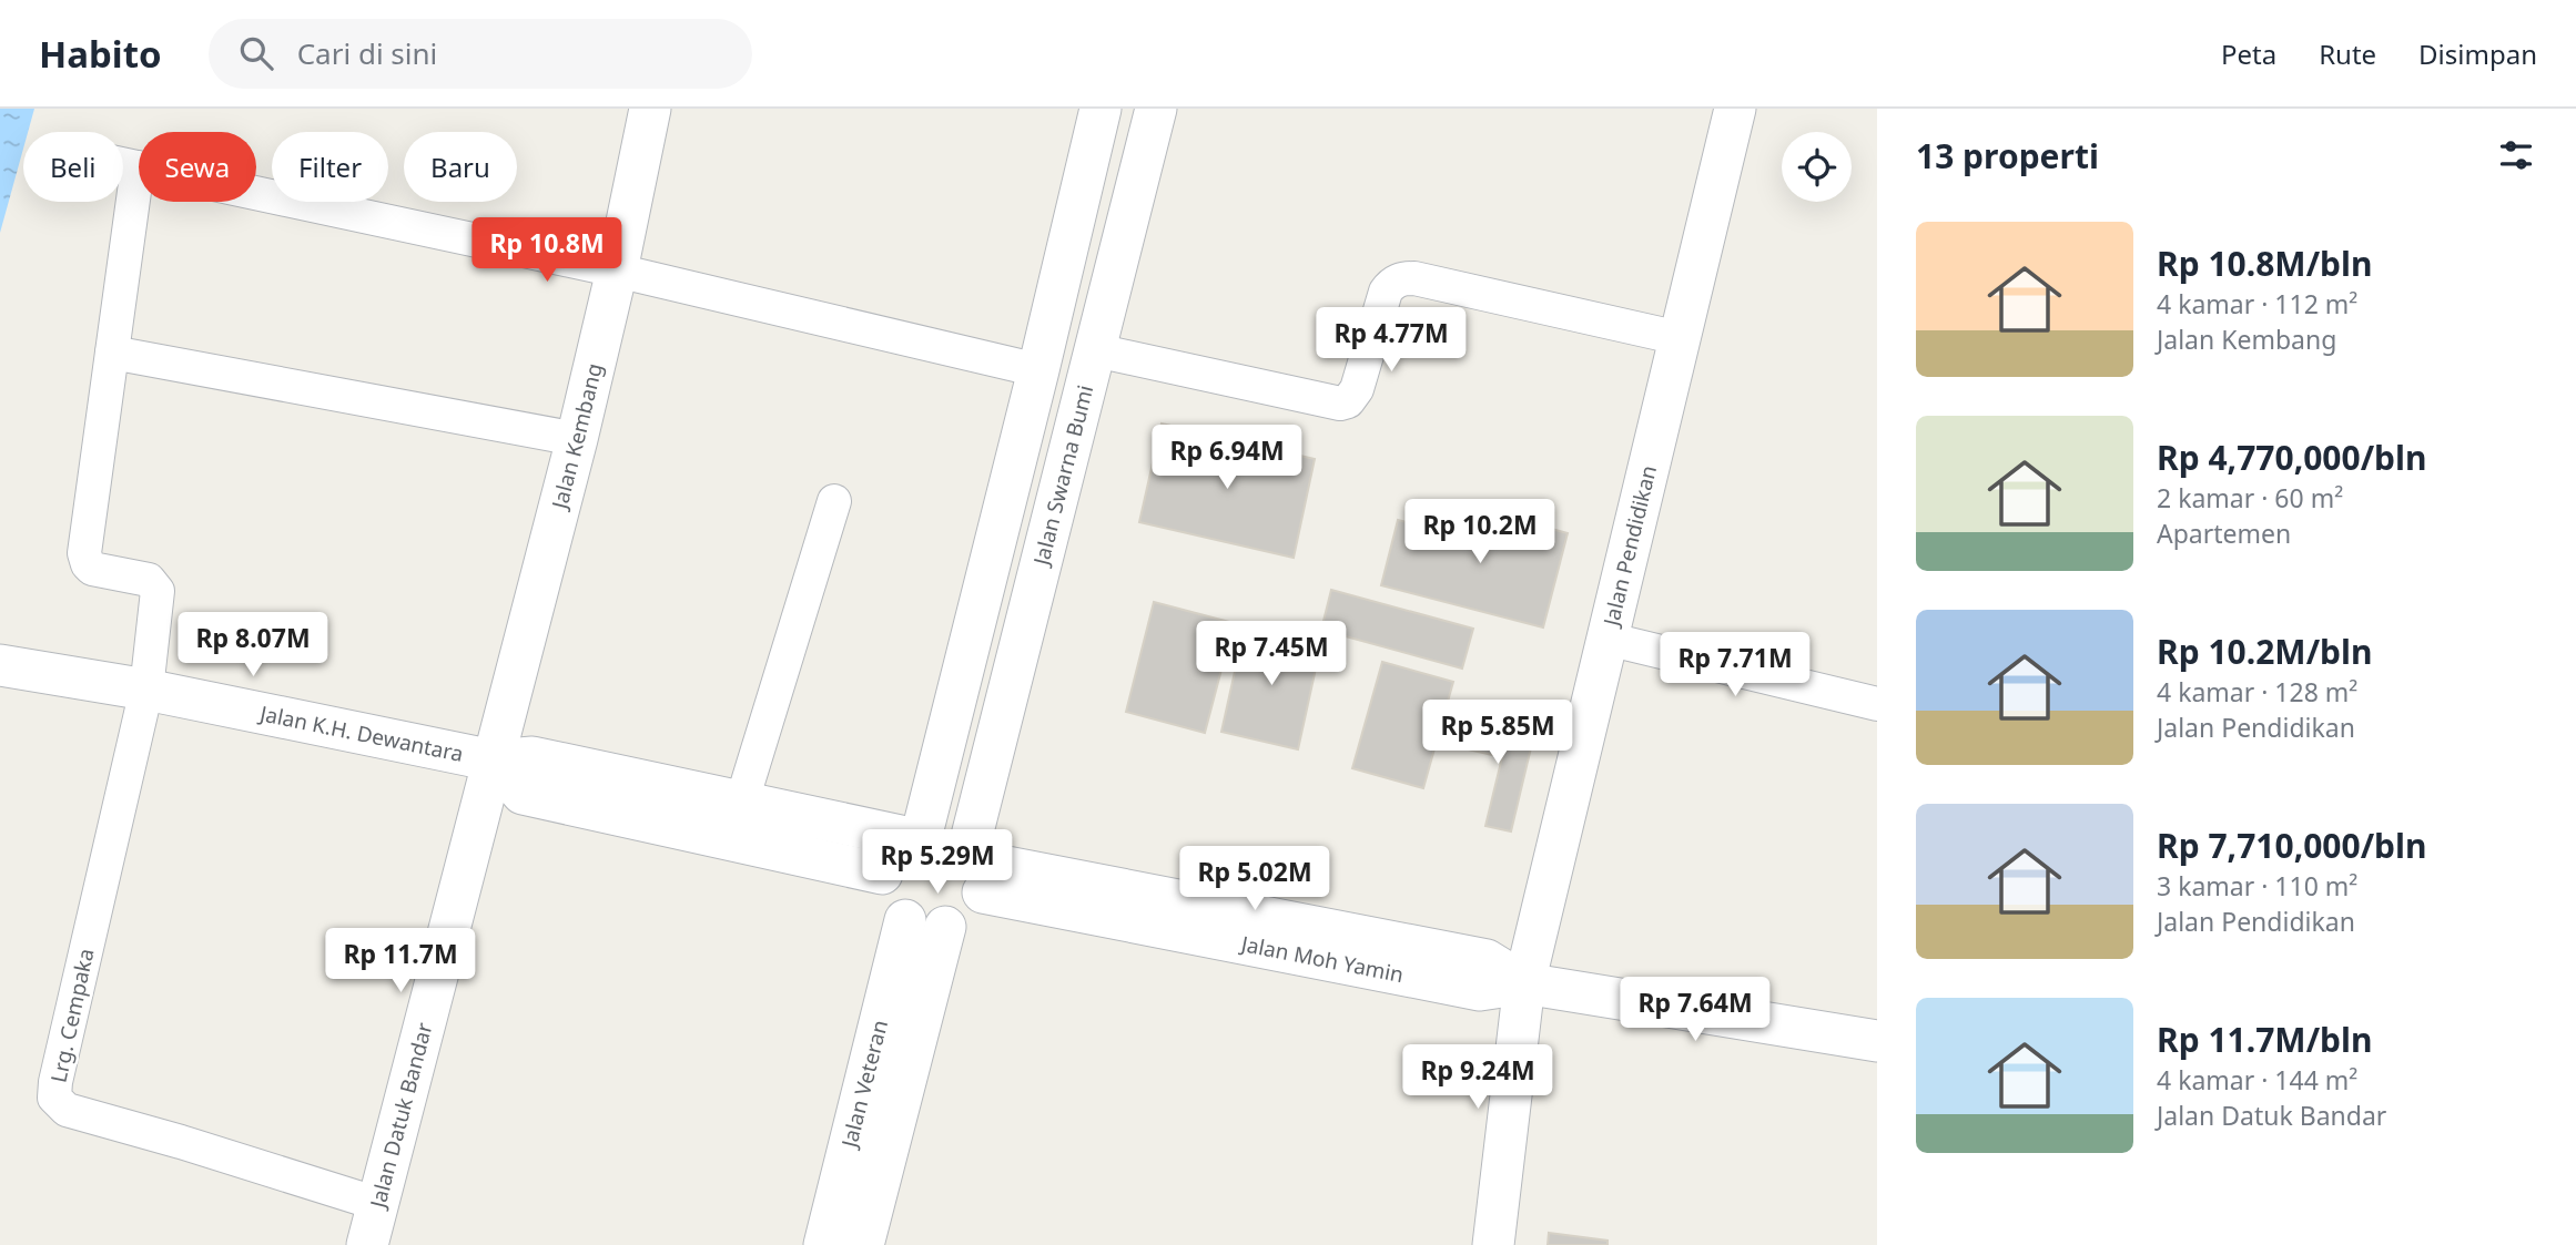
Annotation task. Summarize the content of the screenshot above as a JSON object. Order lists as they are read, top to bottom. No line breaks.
{"streets":{"street":["Jalan Kembang","Jalan Swarna Bumi","Jalan Pendidikan","Jalan K.H. Dewantara","Jalan Moh Yamin","Lrg. Cempaka","Jalan Veteran","Jalan Datuk Bandar"]},"crossings":[["Jalan Kembang","Jalan K.H. Dewantara"],["Jalan Kembang","Jalan Datuk Bandar"],["Jalan Swarna Bumi","Jalan K.H. Dewantara"],["Jalan Swarna Bumi","Jalan Moh Yamin"],["Jalan Swarna Bumi","Jalan Veteran"],["Jalan Pendidikan","Jalan Moh Yamin"],["Jalan K.H. Dewantara","Jalan Moh Yamin"],["Jalan K.H. Dewantara","Lrg. Cempaka"],["Jalan K.H. Dewantara","Jalan Veteran"],["Jalan K.H. Dewantara","Jalan Datuk Bandar"],["Jalan Moh Yamin","Jalan Veteran"],["Lrg. Cempaka","Jalan Datuk Bandar"]],"page":{"header":"Habito","search":"Cari di sini","nav":["Peta","Rute","Disimpan"],"heading":"13 properti","chip":["Beli","Sewa","Filter","Baru"],"list":[{"name":"Rp 10.8M/bln","note":"4 kamar · 112 m² · Jalan Kembang"},{"name":"Rp 4,770,000/bln","note":"2 kamar · 60 m² · Apartemen"},{"name":"Rp 10.2M/bln","note":"4 kamar · 128 m² · Jalan Pendidikan"},{"name":"Rp 7,710,000/bln","note":"3 kamar · 110 m² · Jalan Pendidikan"},{"name":"Rp 11.7M/bln","note":"4 kamar · 144 m² · Jalan Datuk Bandar"}],"price":["Rp 10.8M","Rp 4.77M","Rp 6.94M","Rp 10.2M","Rp 8.07M","Rp 7.45M","Rp 7.71M","Rp 5.85M","Rp 5.29M","Rp 5.02M","Rp 11.7M","Rp 7.64M","Rp 9.24M"]}}
